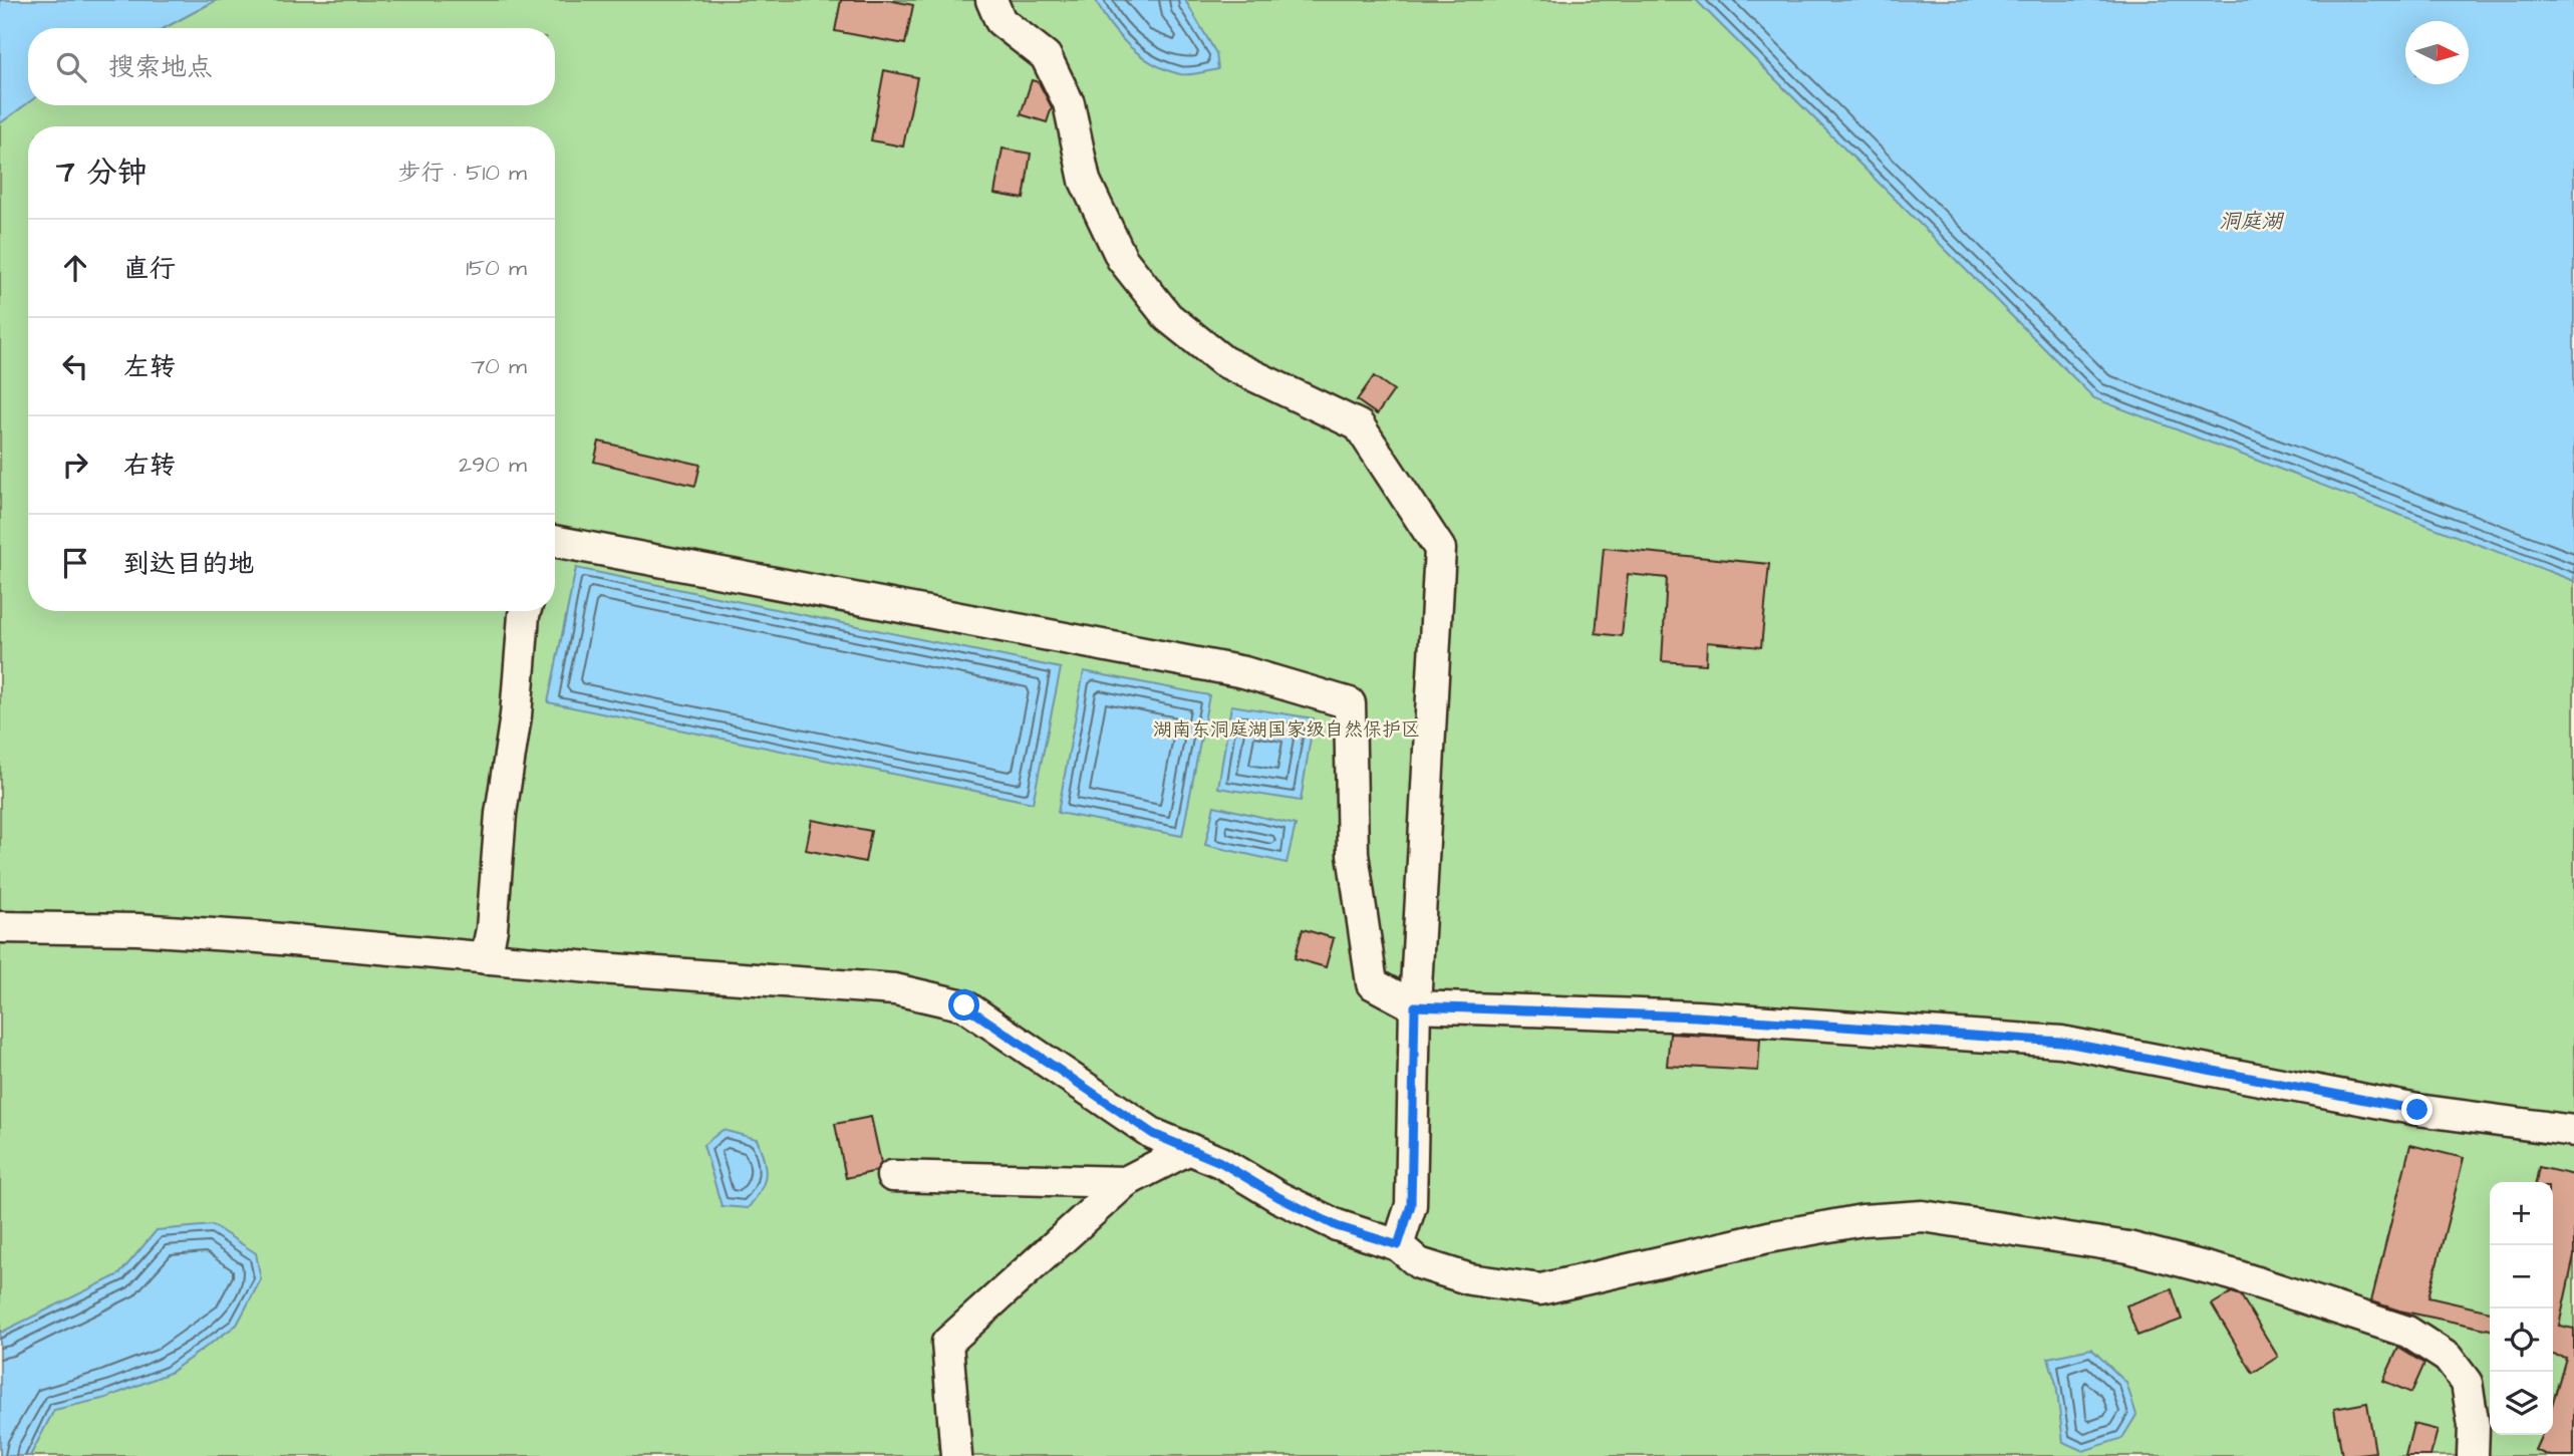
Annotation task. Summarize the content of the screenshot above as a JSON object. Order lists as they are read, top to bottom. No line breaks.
{"water":["洞庭湖"],"parks":["湖南东洞庭湖国家级自然保护区"],"north":"right","page":{"search":"搜索地点","heading":["7 分钟","步行 · 510 m"],"list":[["直行","150 m"],["左转","70 m"],["右转","290 m"],"到达目的地"],"map_buttons":["+","−"]}}
